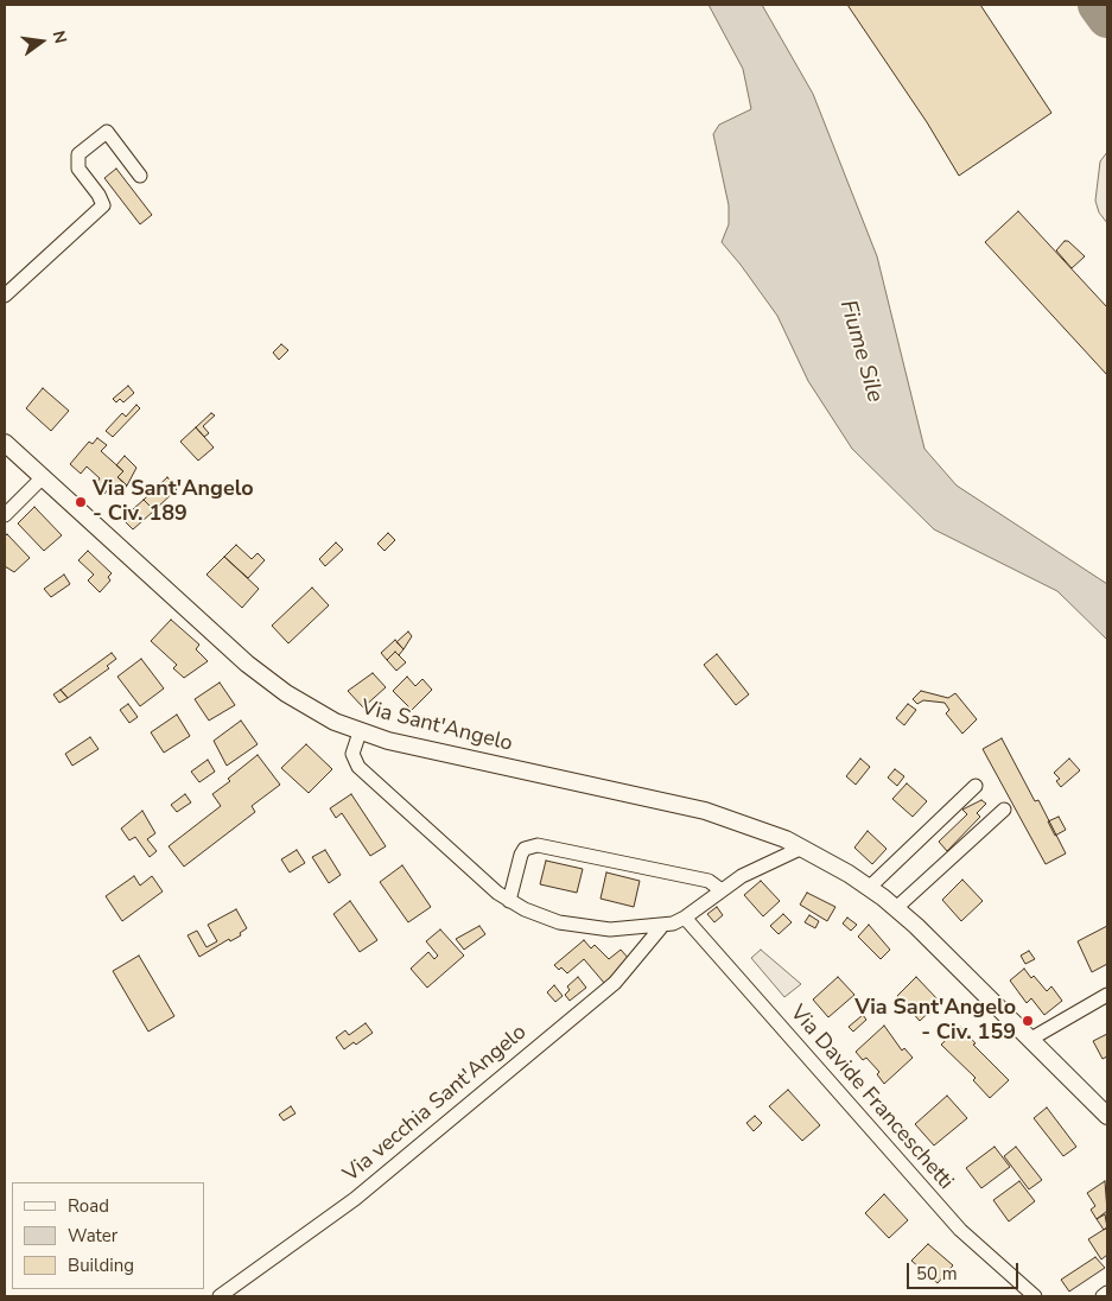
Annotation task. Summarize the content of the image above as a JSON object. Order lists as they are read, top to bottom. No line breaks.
{"streets":{"street":["Via Sant'Angelo","Via Davide Franceschetti","Via vecchia Sant'Angelo"]},"crossings":[["Via Sant'Angelo","Via vecchia Sant'Angelo"],["Via Davide Franceschetti","Via vecchia Sant'Angelo"]],"water":["Fiume Sile"],"places":["Via Sant'Angelo - Civ. 189","Via Sant'Angelo - Civ. 159"],"legend":["Road","Water","Building"],"scale_bar":"50 m","north":"right"}
